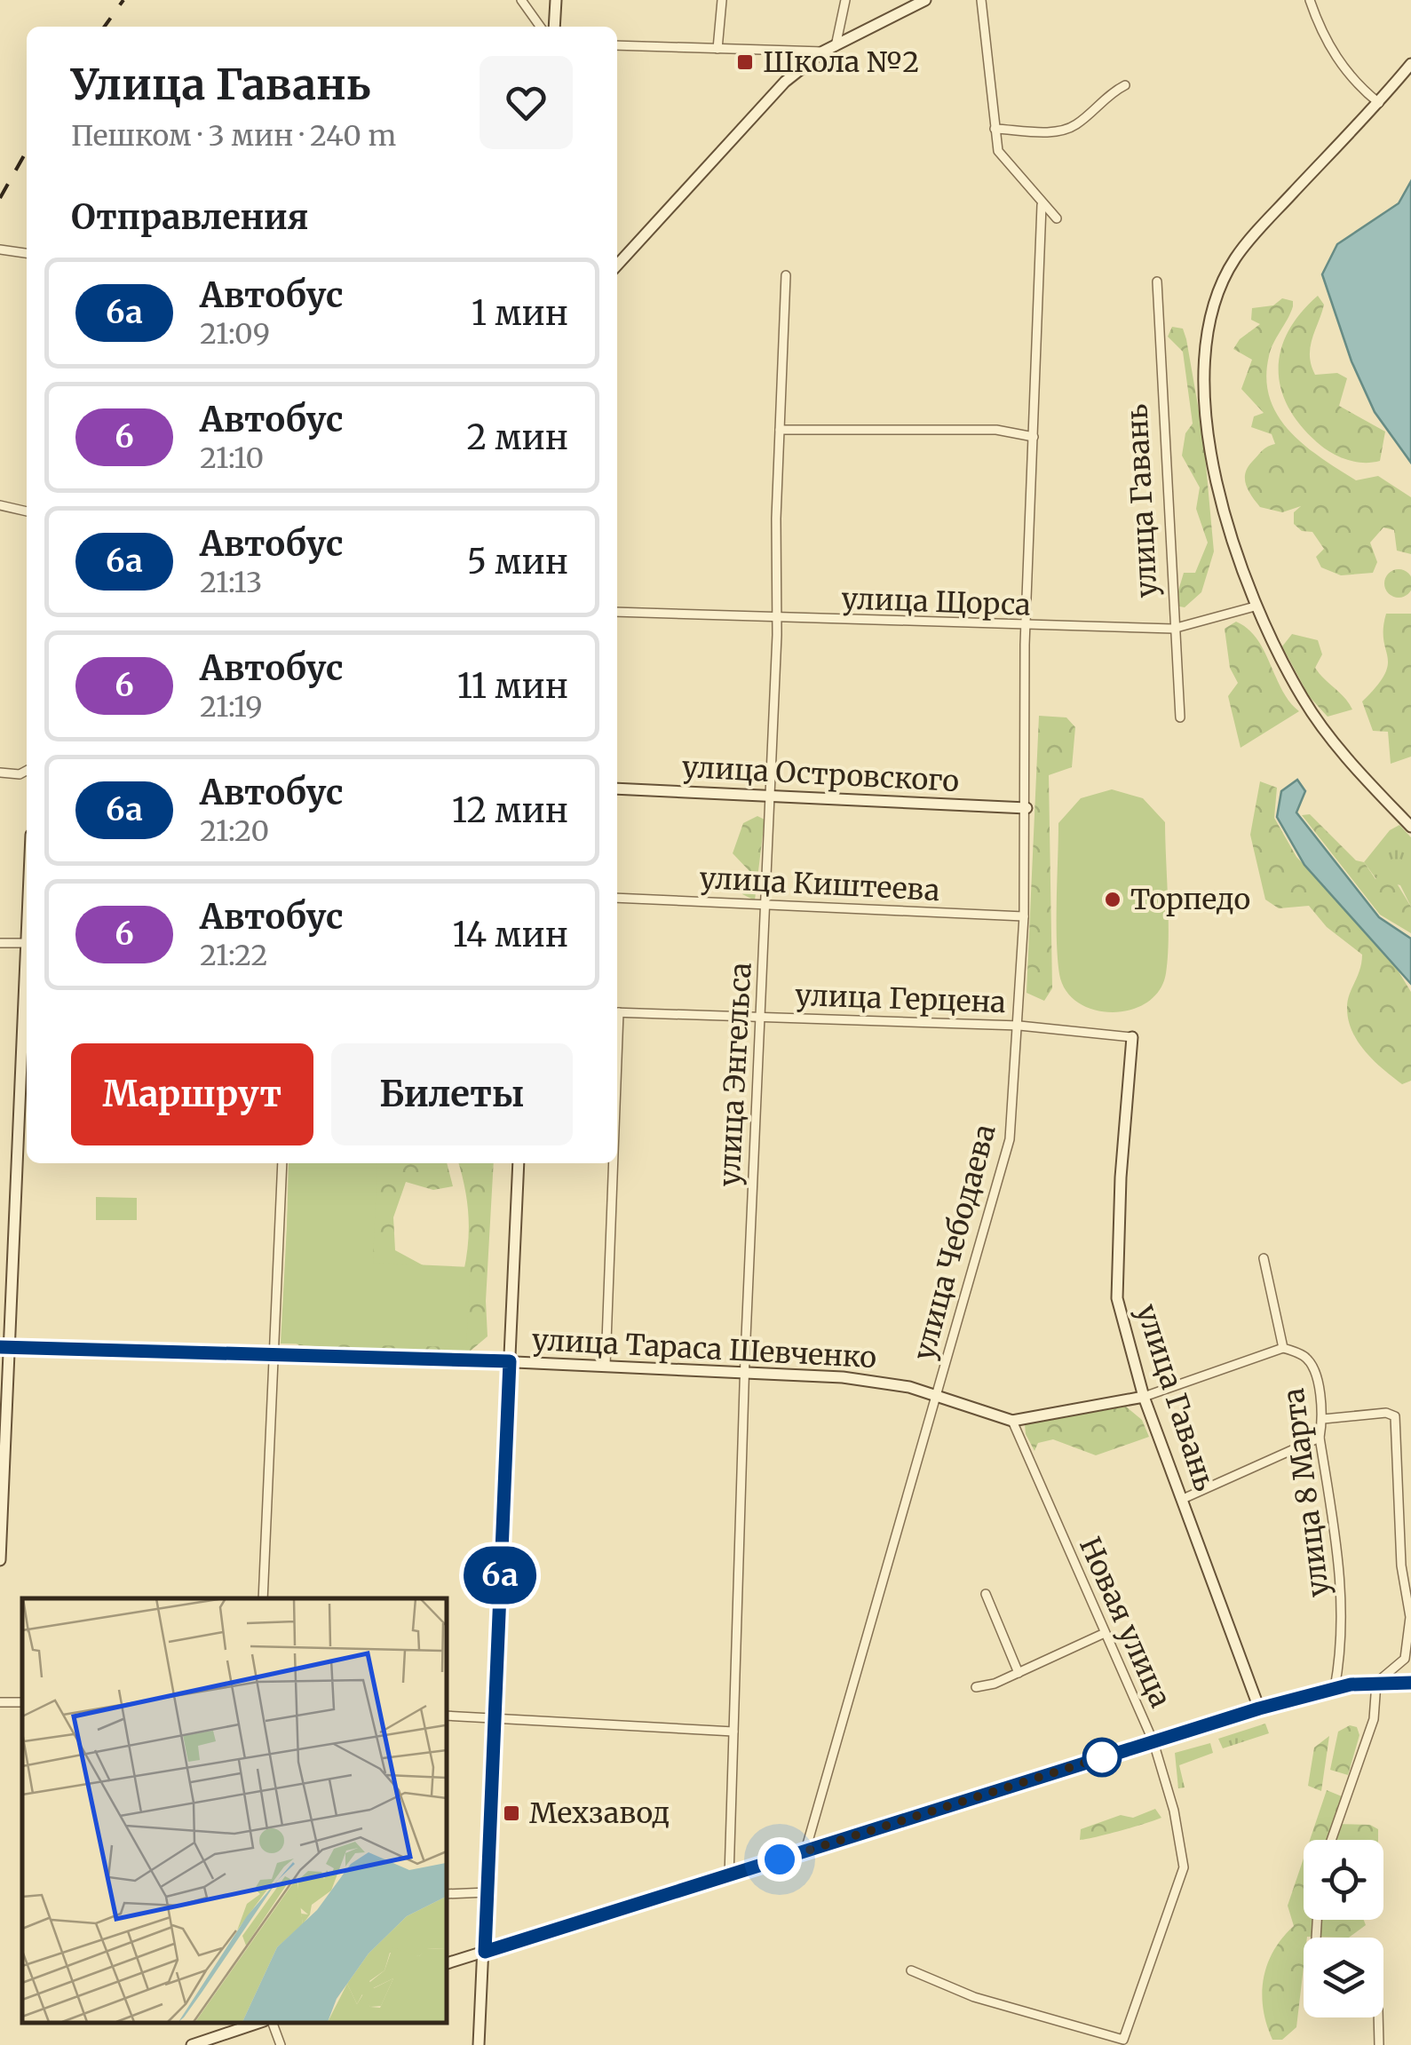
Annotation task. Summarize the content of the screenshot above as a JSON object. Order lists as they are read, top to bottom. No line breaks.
{"streets":{"street":["улица Гавань","улица Щорса","улица Островского","улица Киштеева","улица Герцена","улица Энгельса","улица Чебодаева","улица Тараса Шевченко","улица 8 Марта","Новая улица"]},"crossings":[["улица Гавань","улица Щорса"],["улица Гавань","улица Герцена"],["улица Гавань","улица Тараса Шевченко"],["улица Щорса","улица Энгельса"],["улица Щорса","улица Чебодаева"],["улица Островского","улица Энгельса"],["улица Островского","улица Чебодаева"],["улица Киштеева","улица Энгельса"],["улица Киштеева","улица Чебодаева"],["улица Герцена","улица Энгельса"],["улица Герцена","улица Чебодаева"],["улица Энгельса","улица Тараса Шевченко"],["улица Чебодаева","улица Тараса Шевченко"],["улица Тараса Шевченко","улица 8 Марта"],["улица Тараса Шевченко","Новая улица"]],"places":{"transit":["Школа №2","Мехзавод"],"other":["Торпедо"]},"lines":["bus line 6а"],"page":{"on_map":"6а","heading":[["Улица Гавань","Пешком · 3 мин · 240 m"],"Отправления"],"list":[{"mark":"6а","name":"Автобус","note":"21:09","value":"1 мин"},{"mark":"6","name":"Автобус","note":"21:10","value":"2 мин"},{"mark":"6а","name":"Автобус","note":"21:13","value":"5 мин"},{"mark":"6","name":"Автобус","note":"21:19","value":"11 мин"},{"mark":"6а","name":"Автобус","note":"21:20","value":"12 мин"},{"mark":"6","name":"Автобус","note":"21:22","value":"14 мин"}],"buttons":["Маршрут","Билеты"]}}
